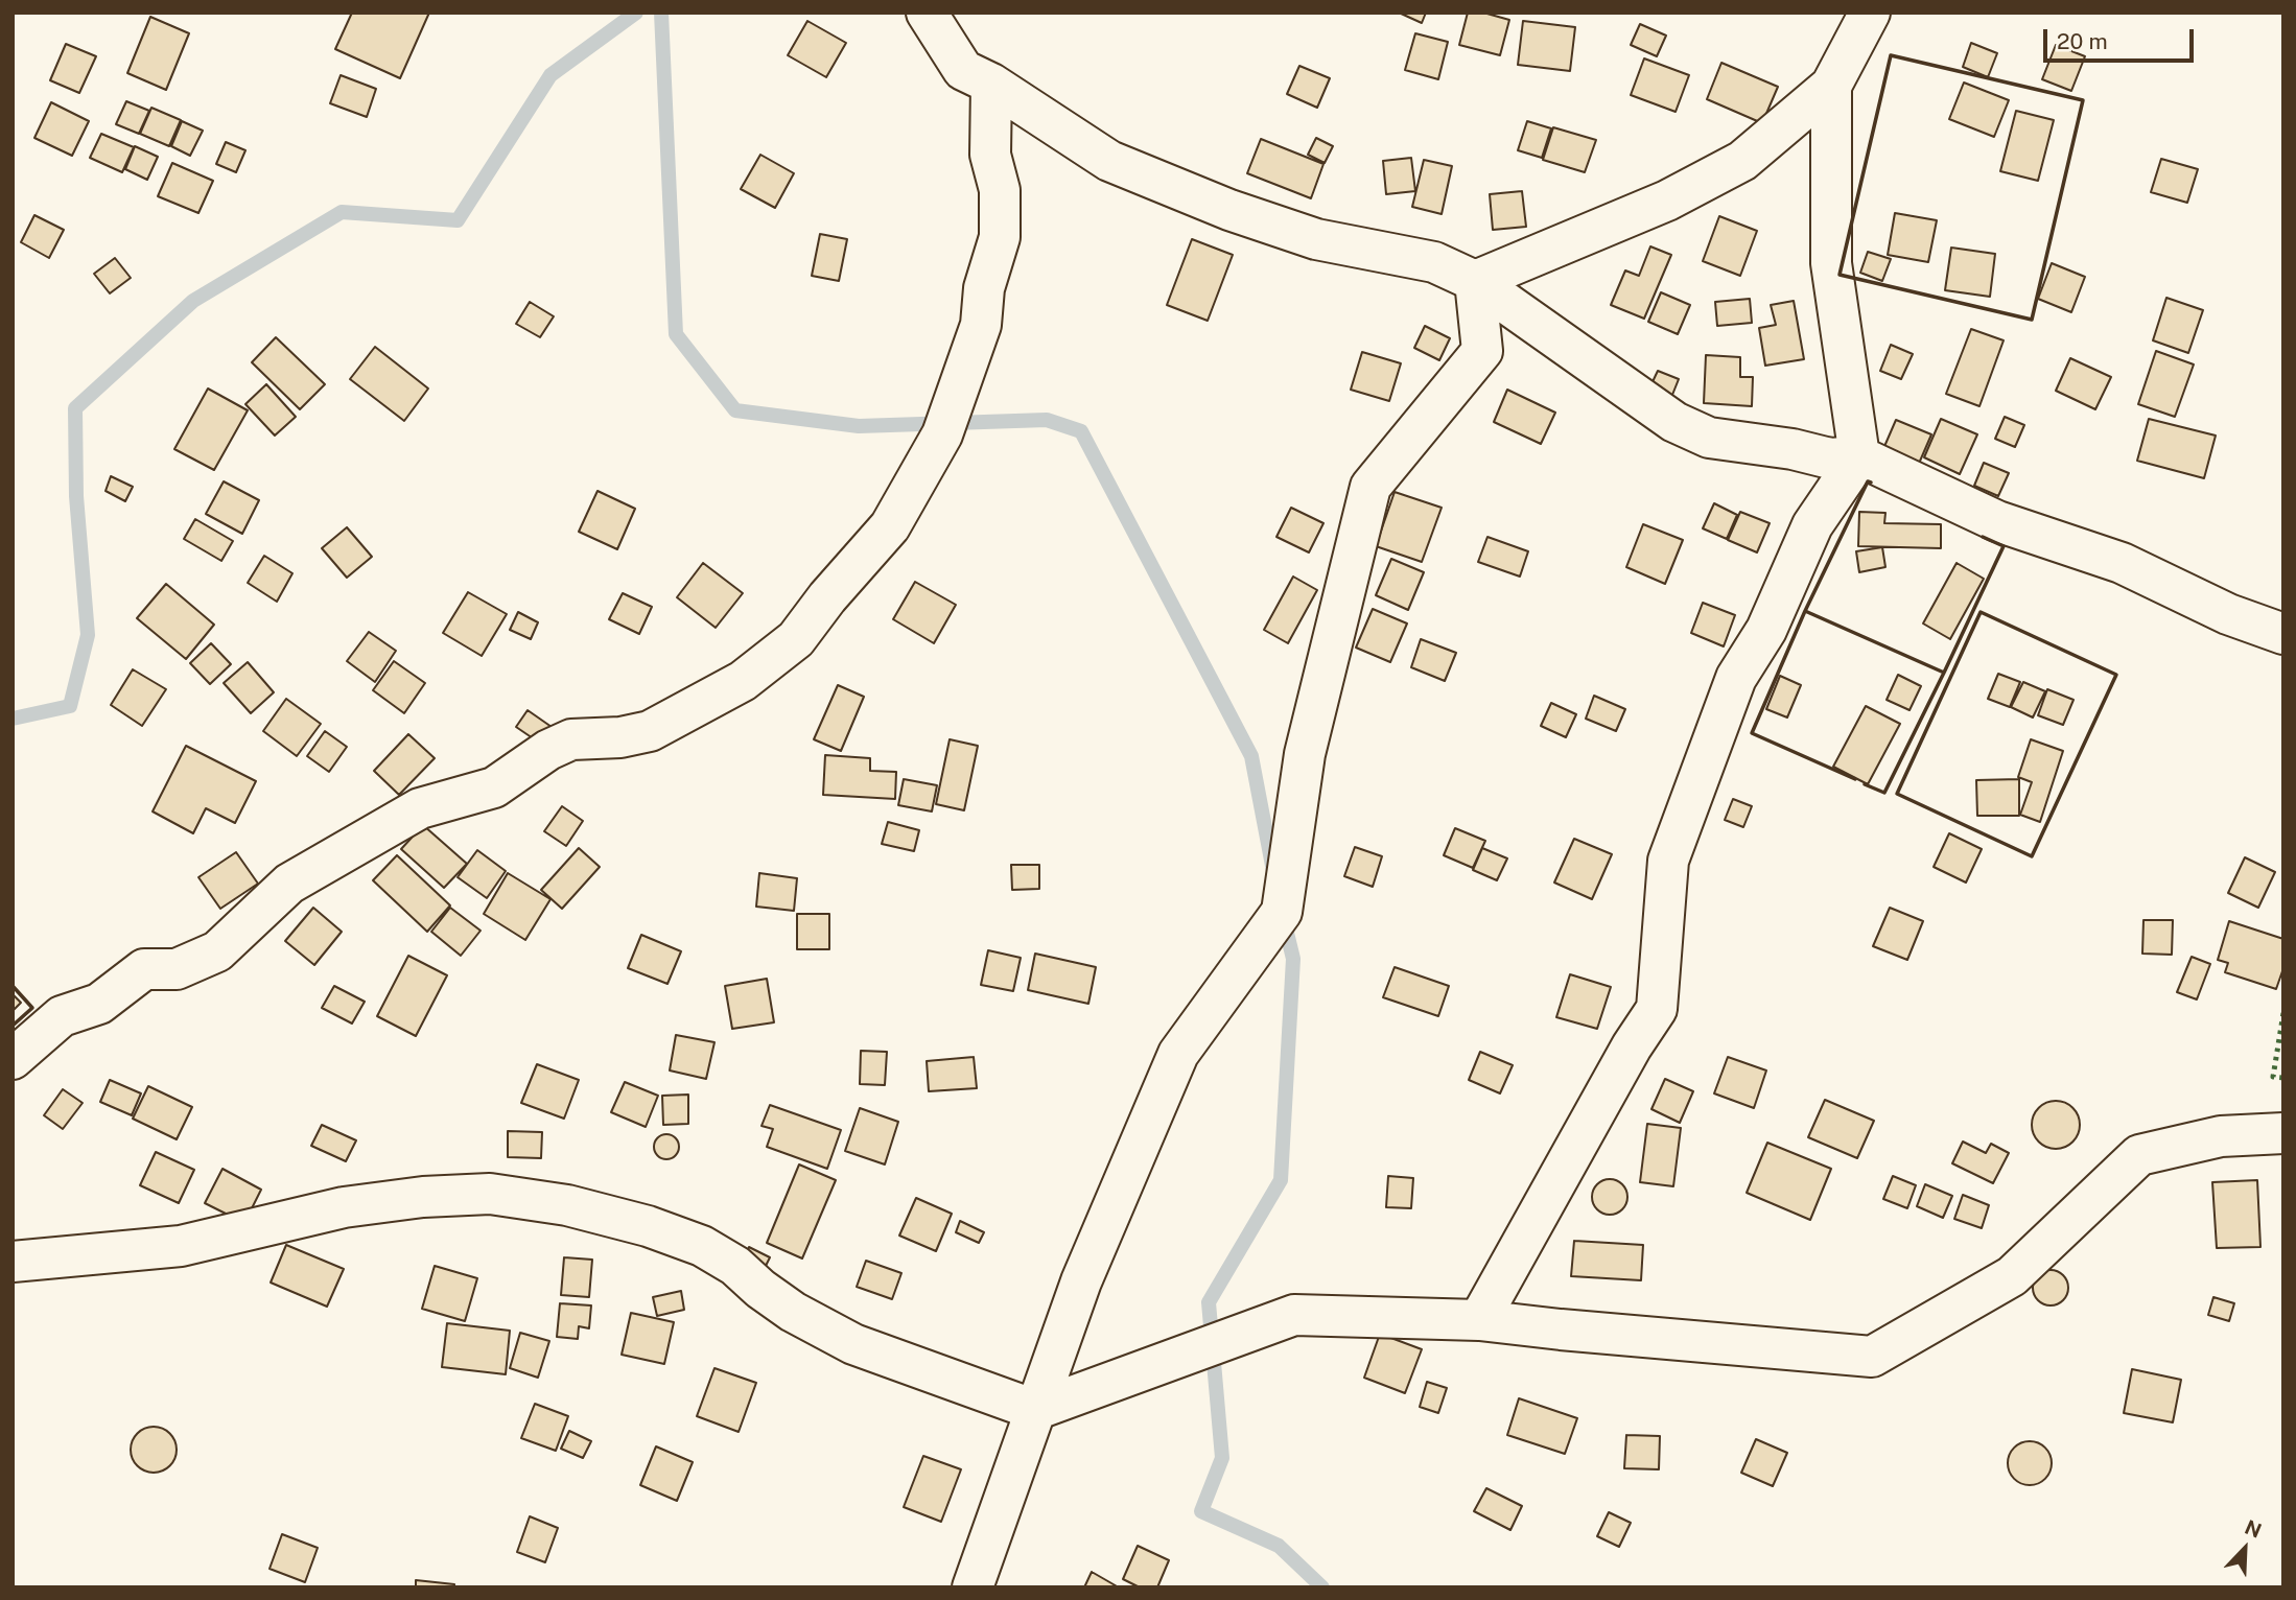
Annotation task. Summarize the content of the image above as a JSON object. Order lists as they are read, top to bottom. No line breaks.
{"scale_bar":"20 m","north":"top right"}
